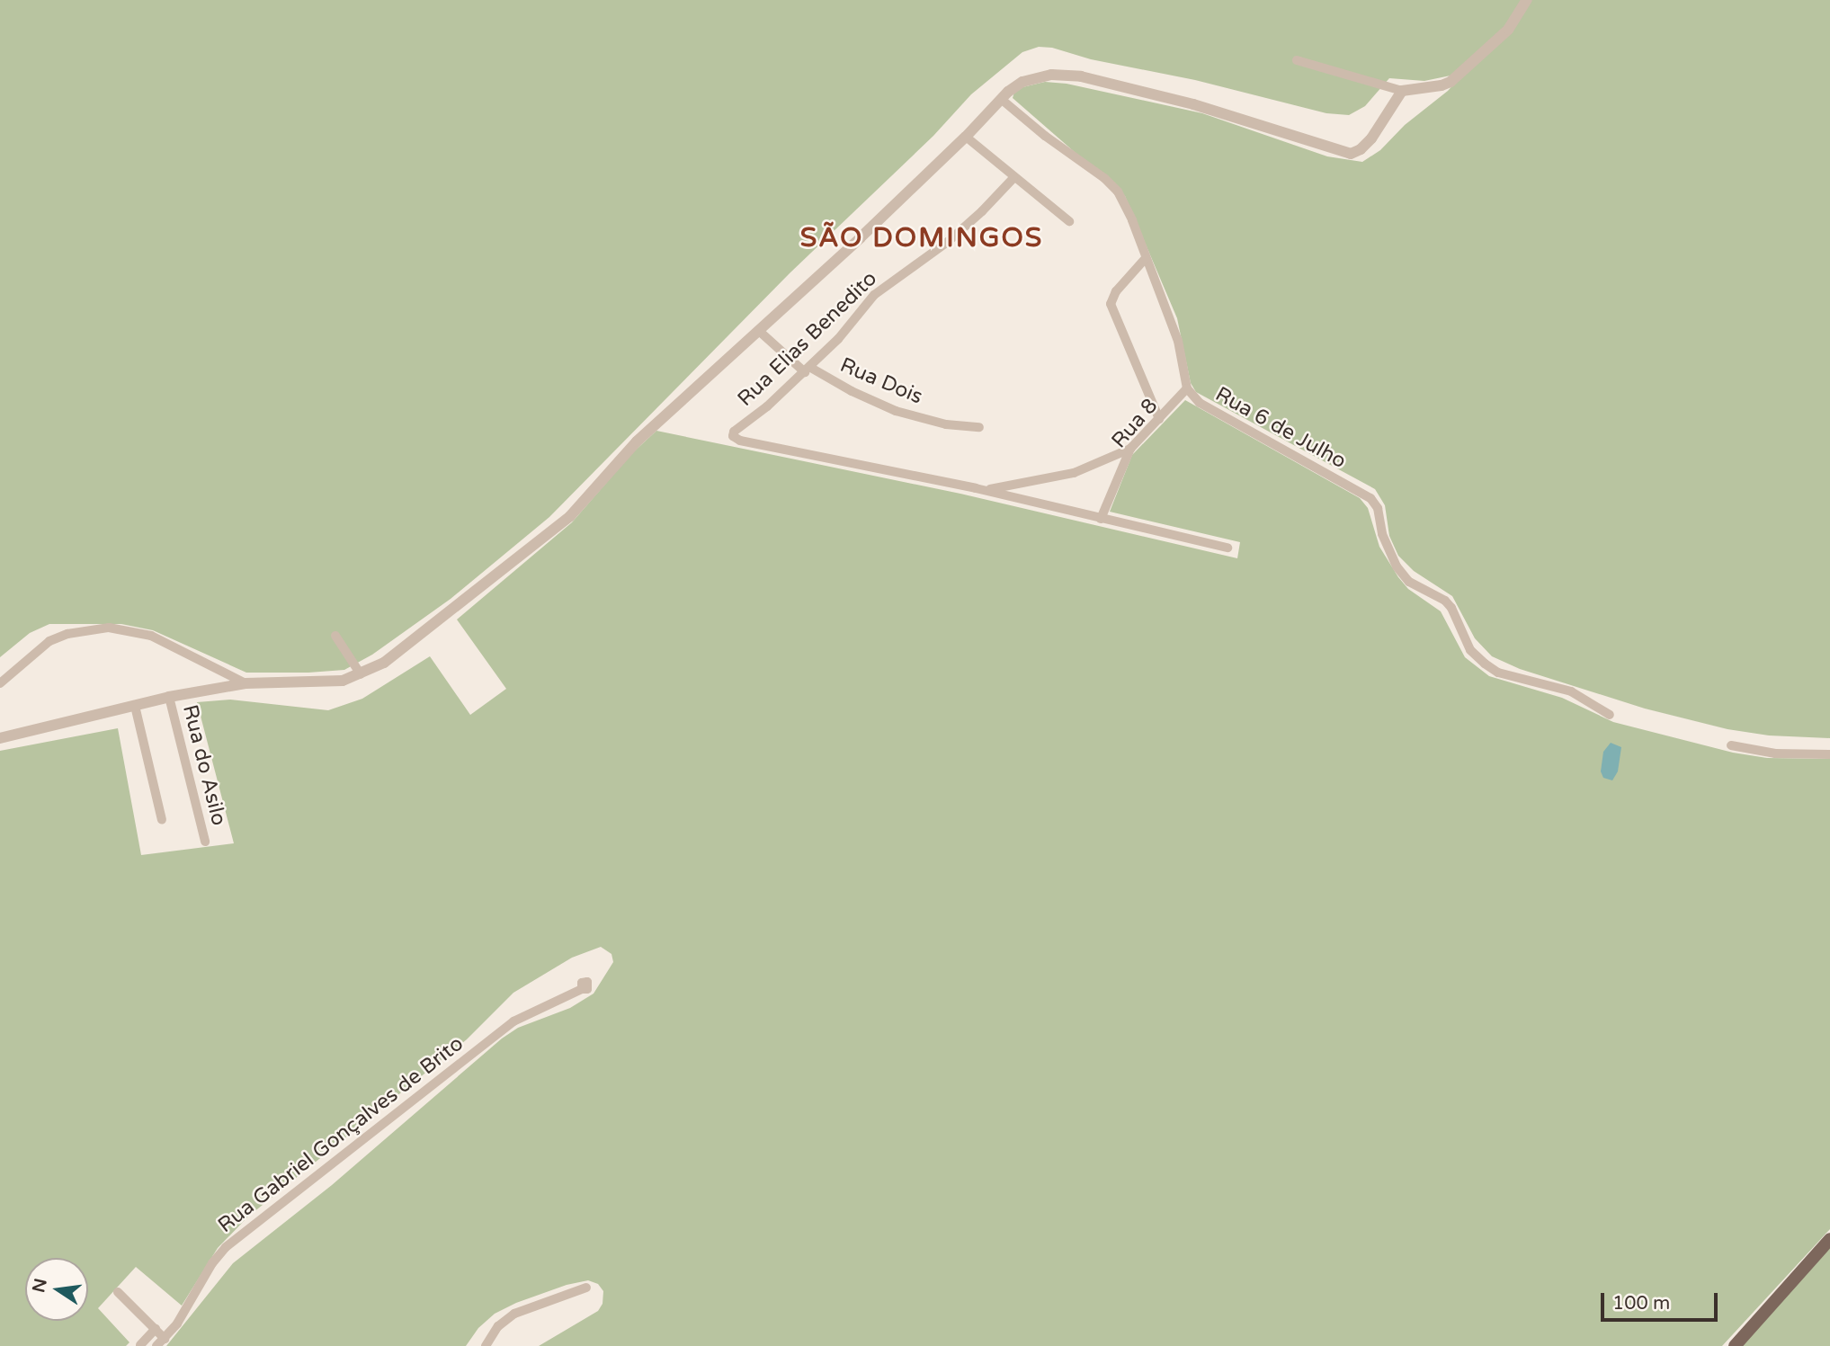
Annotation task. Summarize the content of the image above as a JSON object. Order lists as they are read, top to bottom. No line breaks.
{"streets":{"street":["Rua Elias Benedito","Rua Dois","Rua 8","Rua 6 de Julho","Rua do Asilo","Rua Gabriel Gonçalves de Brito"]},"crossings":[["Rua Elias Benedito","Rua Dois"],["Rua 8","Rua 6 de Julho"]],"districts":["SÃO DOMINGOS"],"scale_bar":"100 m","north":"left"}
